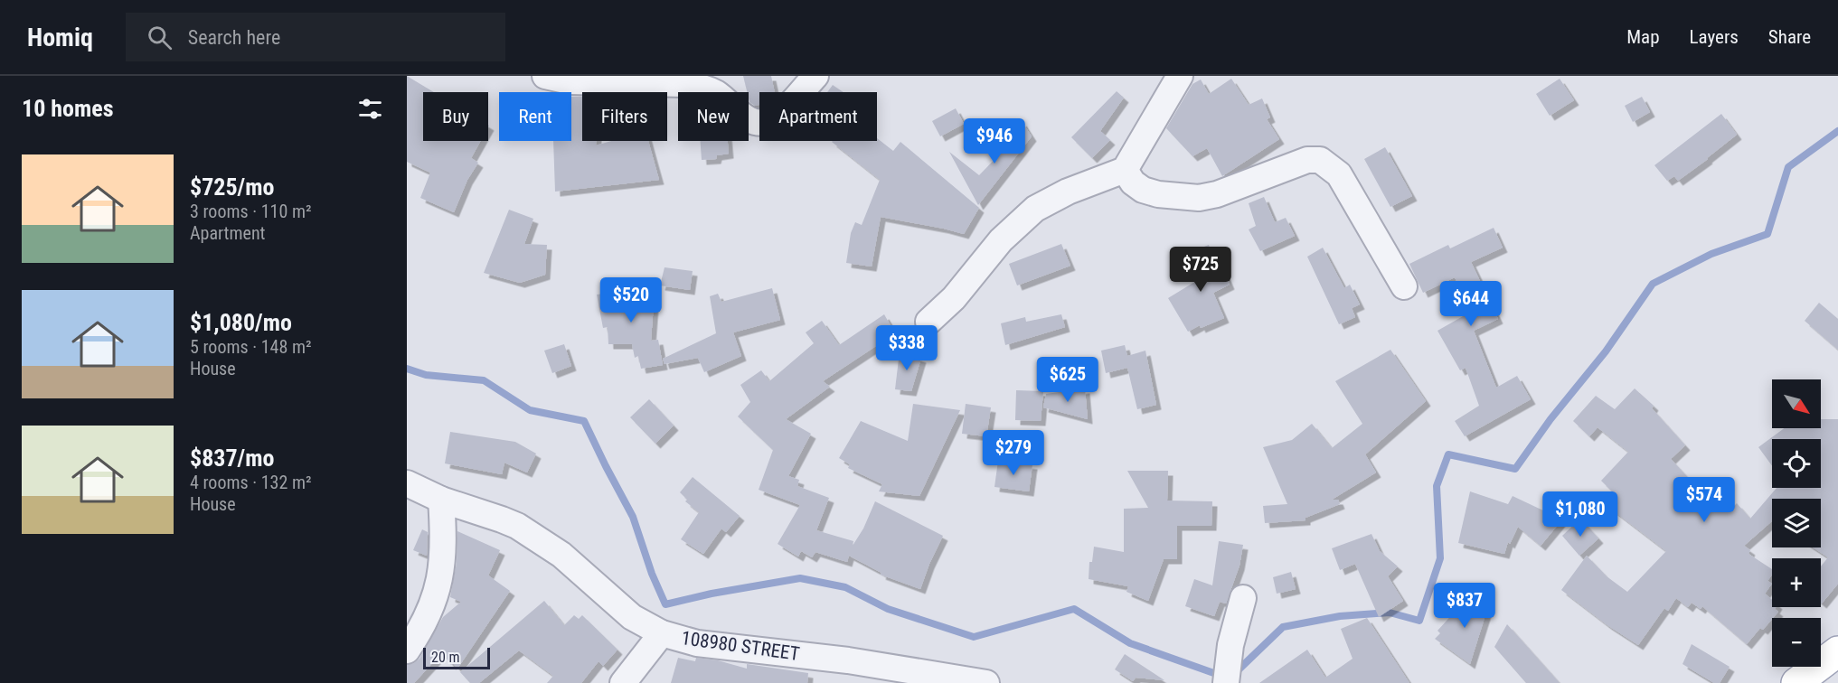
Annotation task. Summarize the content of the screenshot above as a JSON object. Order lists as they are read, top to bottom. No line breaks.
{"streets":{"street":["108980 STREET"]},"scale_bar":"20 m","north":"bottom right","page":{"header":"Homiq","search":"Search here","nav":["Map","Layers","Share"],"heading":"10 homes","chip":["Buy","Rent","Filters","New","Apartment"],"price":["$946","$725","$520","$644","$338","$625","$279","$574","$1,080","$837"],"list":[{"name":"$725/mo","note":"3 rooms · 110 m² · Apartment"},{"name":"$1,080/mo","note":"5 rooms · 148 m² · House"},{"name":"$837/mo","note":"4 rooms · 132 m² · House"}],"map_buttons":["+","−"],"scale":"20 m"}}
